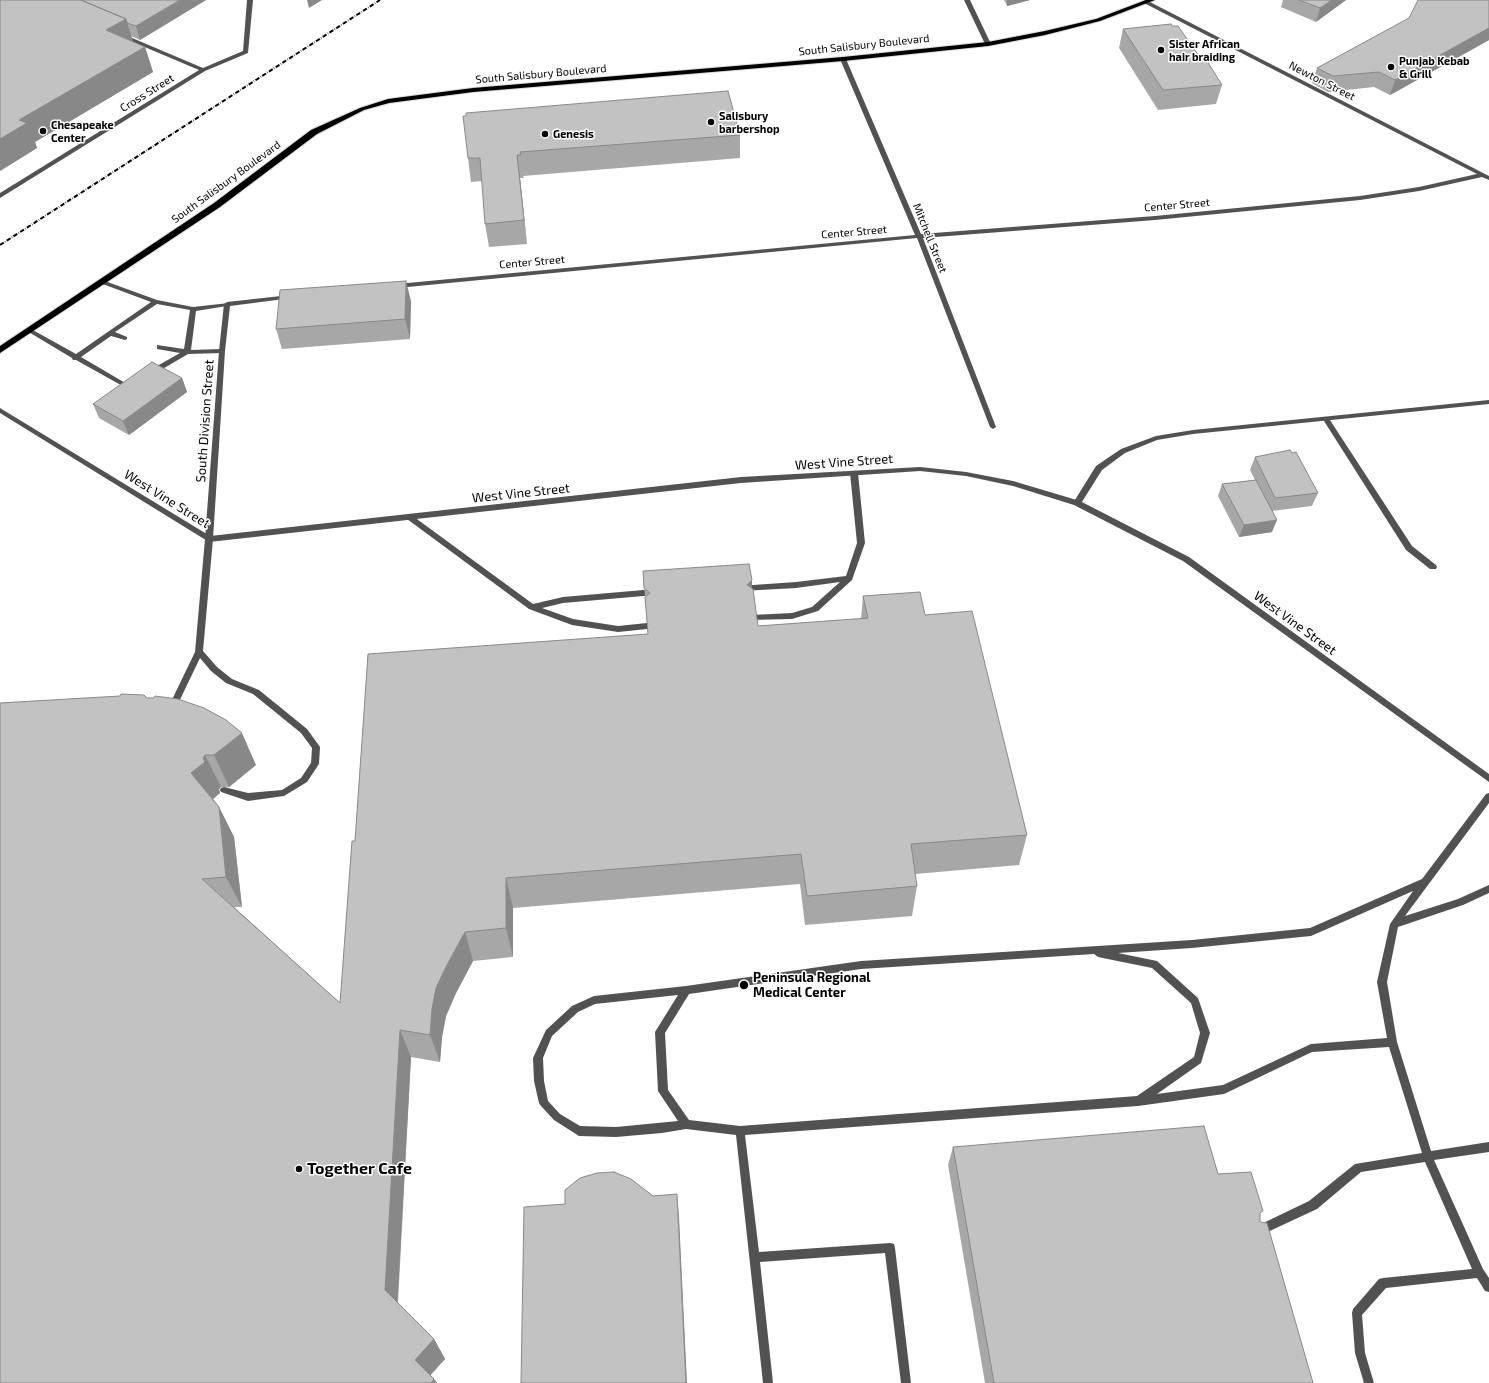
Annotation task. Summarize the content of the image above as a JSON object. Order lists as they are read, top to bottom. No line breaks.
{"streets":{"main road":["South Salisbury Boulevard"],"street":["Newton Street","Cross Street","Center Street","Mitchell Street","South Division Street","West Vine Street"]},"crossings":[["South Salisbury Boulevard","Newton Street"],["South Salisbury Boulevard","Mitchell Street"],["Newton Street","Center Street"],["Center Street","Mitchell Street"],["South Division Street","West Vine Street"]],"places":["Sister African hair braiding","Punjab Kebab & Grill","Salisbury barbershop","Chesapeake Center","Genesis","Peninsula Regional Medical Center","Together Cafe"]}
